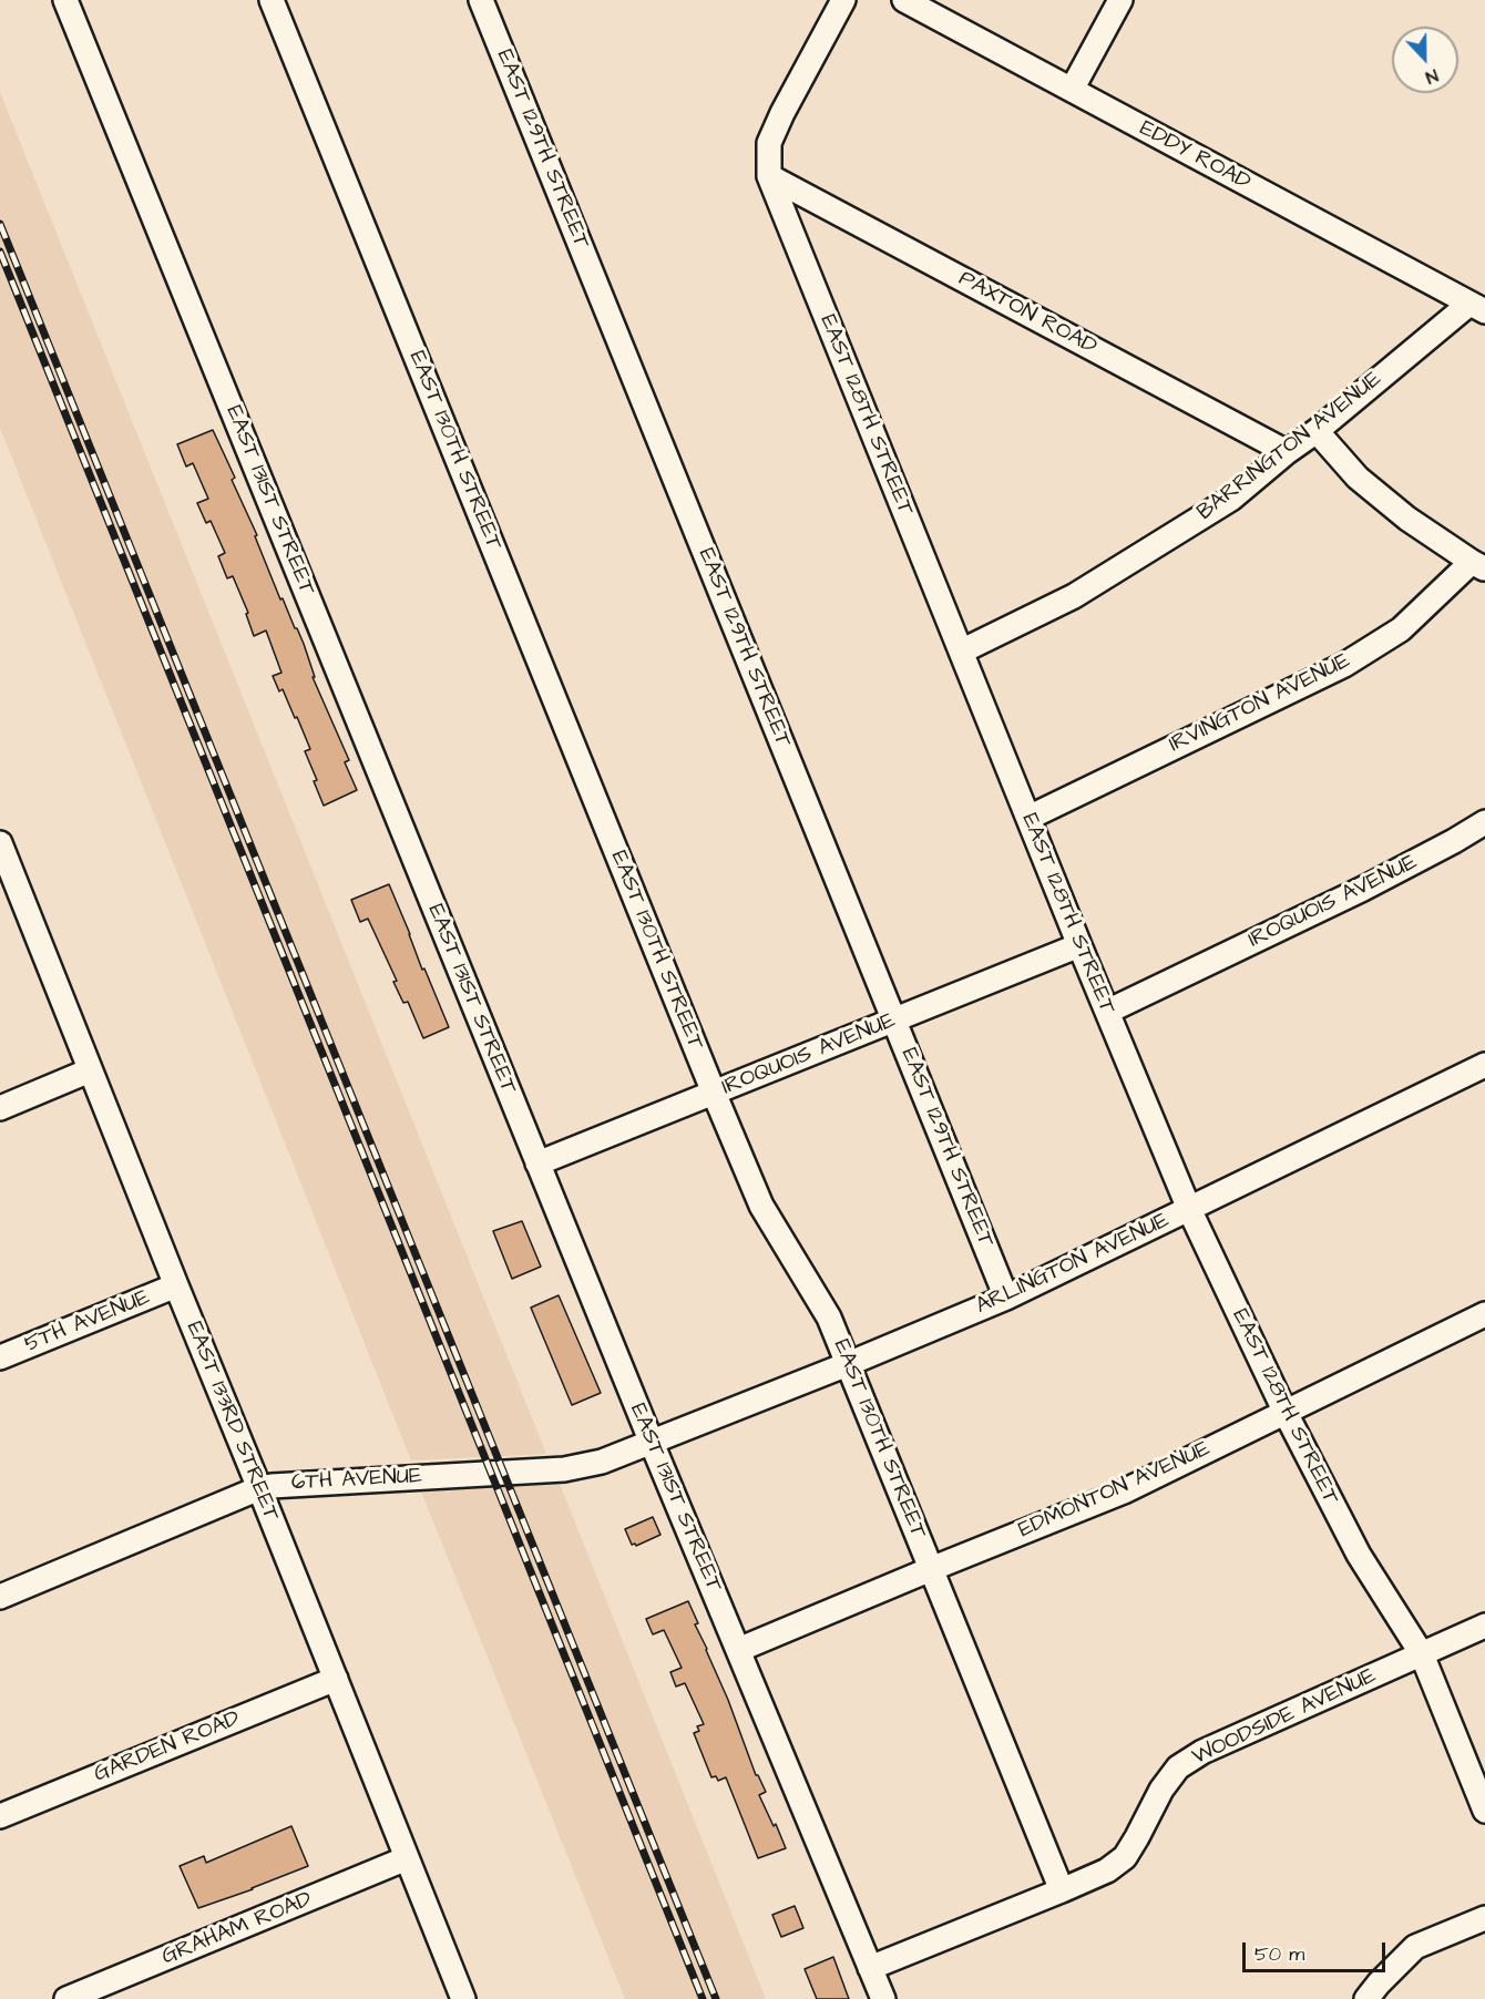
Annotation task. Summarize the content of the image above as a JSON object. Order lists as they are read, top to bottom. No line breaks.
{"streets":{"street":["EAST 129TH STREET","EDDY ROAD","PAXTON ROAD","EAST 128TH STREET","BARRINGTON AVENUE","EAST 130TH STREET","EAST 131ST STREET","IRVINGTON AVENUE","IROQUOIS AVENUE","ARLINGTON AVENUE","5TH AVENUE","EAST 133RD STREET","6TH AVENUE","EDMONTON AVENUE","WOODSIDE AVENUE","GARDEN ROAD","GRAHAM ROAD"]},"crossings":[["EAST 129TH STREET","IROQUOIS AVENUE"],["EAST 129TH STREET","ARLINGTON AVENUE"],["EDDY ROAD","BARRINGTON AVENUE"],["PAXTON ROAD","EAST 128TH STREET"],["PAXTON ROAD","BARRINGTON AVENUE"],["EAST 128TH STREET","BARRINGTON AVENUE"],["EAST 128TH STREET","IRVINGTON AVENUE"],["EAST 128TH STREET","IROQUOIS AVENUE"],["EAST 128TH STREET","ARLINGTON AVENUE"],["EAST 128TH STREET","EDMONTON AVENUE"],["EAST 128TH STREET","WOODSIDE AVENUE"],["EAST 130TH STREET","IROQUOIS AVENUE"],["EAST 130TH STREET","ARLINGTON AVENUE"],["EAST 130TH STREET","EDMONTON AVENUE"],["EAST 130TH STREET","WOODSIDE AVENUE"],["EAST 131ST STREET","IROQUOIS AVENUE"],["EAST 131ST STREET","ARLINGTON AVENUE"],["EAST 131ST STREET","6TH AVENUE"],["EAST 131ST STREET","EDMONTON AVENUE"],["EAST 131ST STREET","WOODSIDE AVENUE"],["ARLINGTON AVENUE","6TH AVENUE"],["5TH AVENUE","EAST 133RD STREET"],["EAST 133RD STREET","6TH AVENUE"],["EAST 133RD STREET","GARDEN ROAD"],["EAST 133RD STREET","GRAHAM ROAD"]],"scale_bar":"50 m","north":"bottom"}
